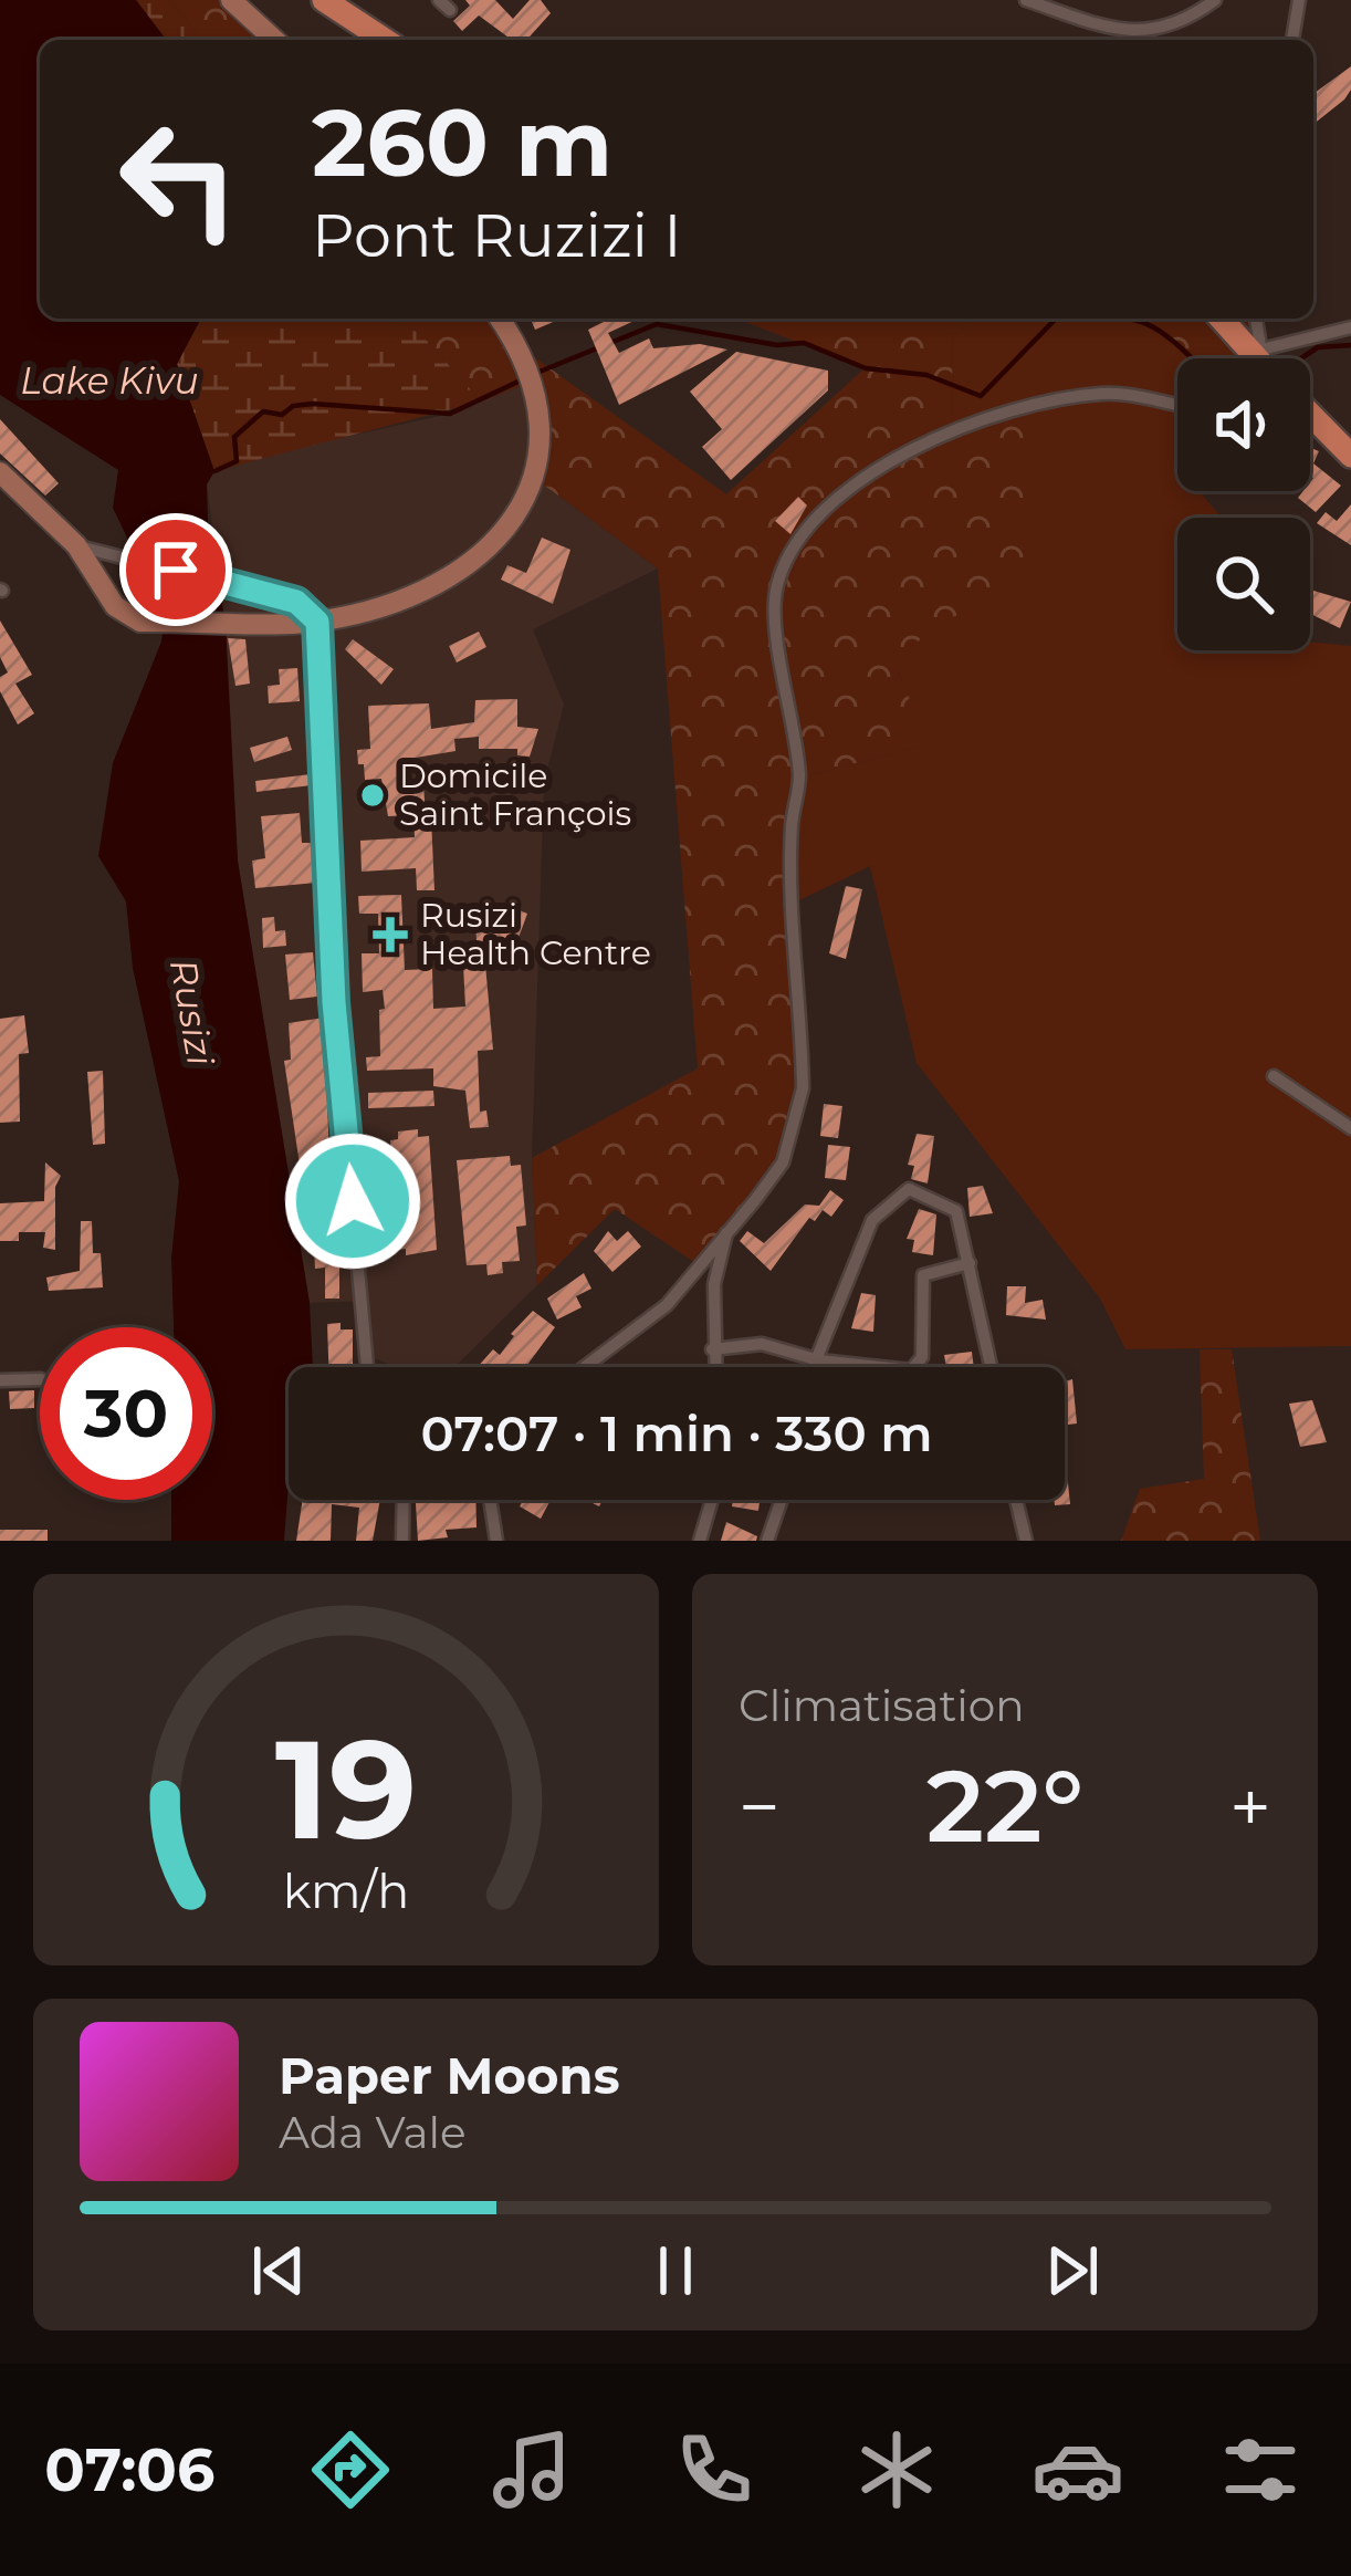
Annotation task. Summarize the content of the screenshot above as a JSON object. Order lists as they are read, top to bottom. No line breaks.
{"water":["Lake Kivu","Rusizi"],"places":{"other":["Domicile Saint François"],"health":["Rusizi Health Centre"]},"page":{"turn":["260 m","Pont Ruzizi I"],"limit":"30","trip":"07:07 · 1 min · 330 m","tile":"Climatisation","heat":["−","22°","+"],"song":["Paper Moons","Ada Vale"],"tabs":"07:06","gauge":["19","km/h"]}}
